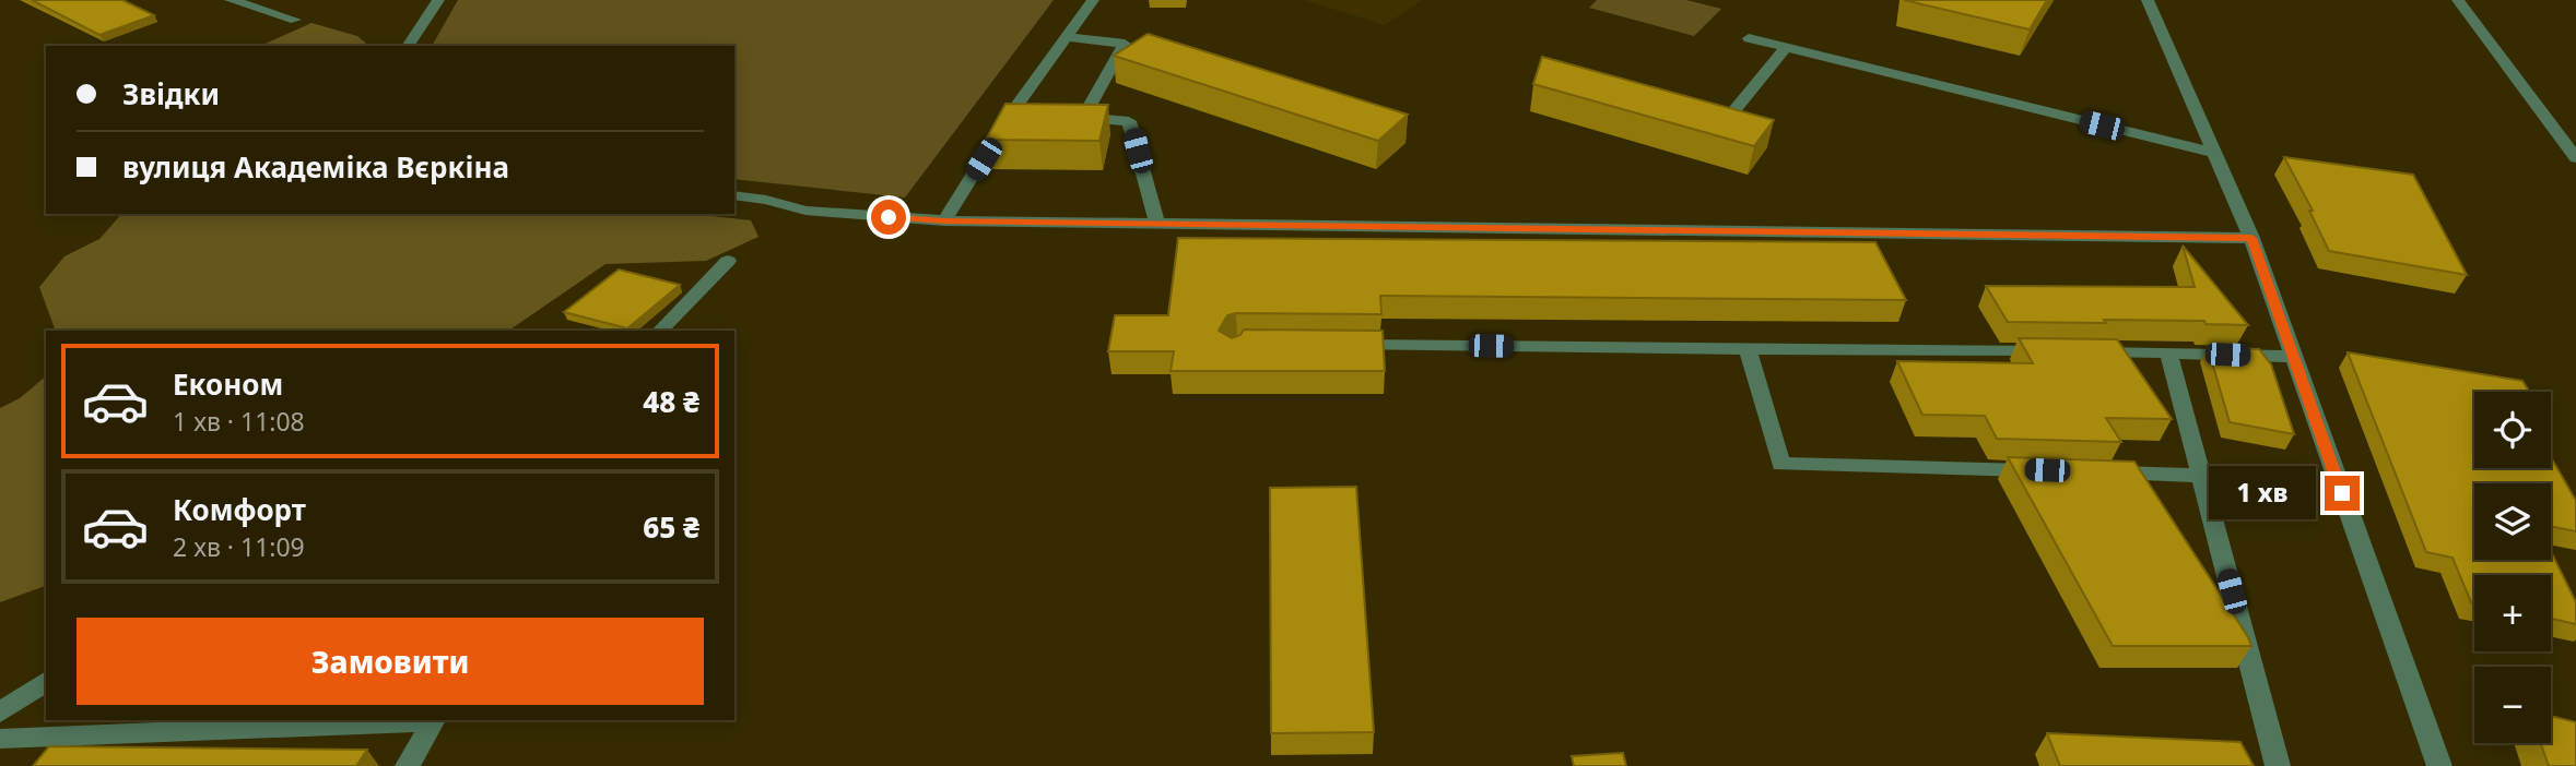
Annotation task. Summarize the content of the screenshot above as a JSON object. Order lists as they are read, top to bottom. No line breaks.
{"page":{"banner":["Звідки","вулиця Академіка Вєркіна"],"list":[{"name":"Економ","note":"1 хв · 11:08","value":"48 ₴"},{"name":"Комфорт","note":"2 хв · 11:09","value":"65 ₴"}],"map_buttons":["+","−"],"bubble":"1 хв","buttons":"Замовити"}}
